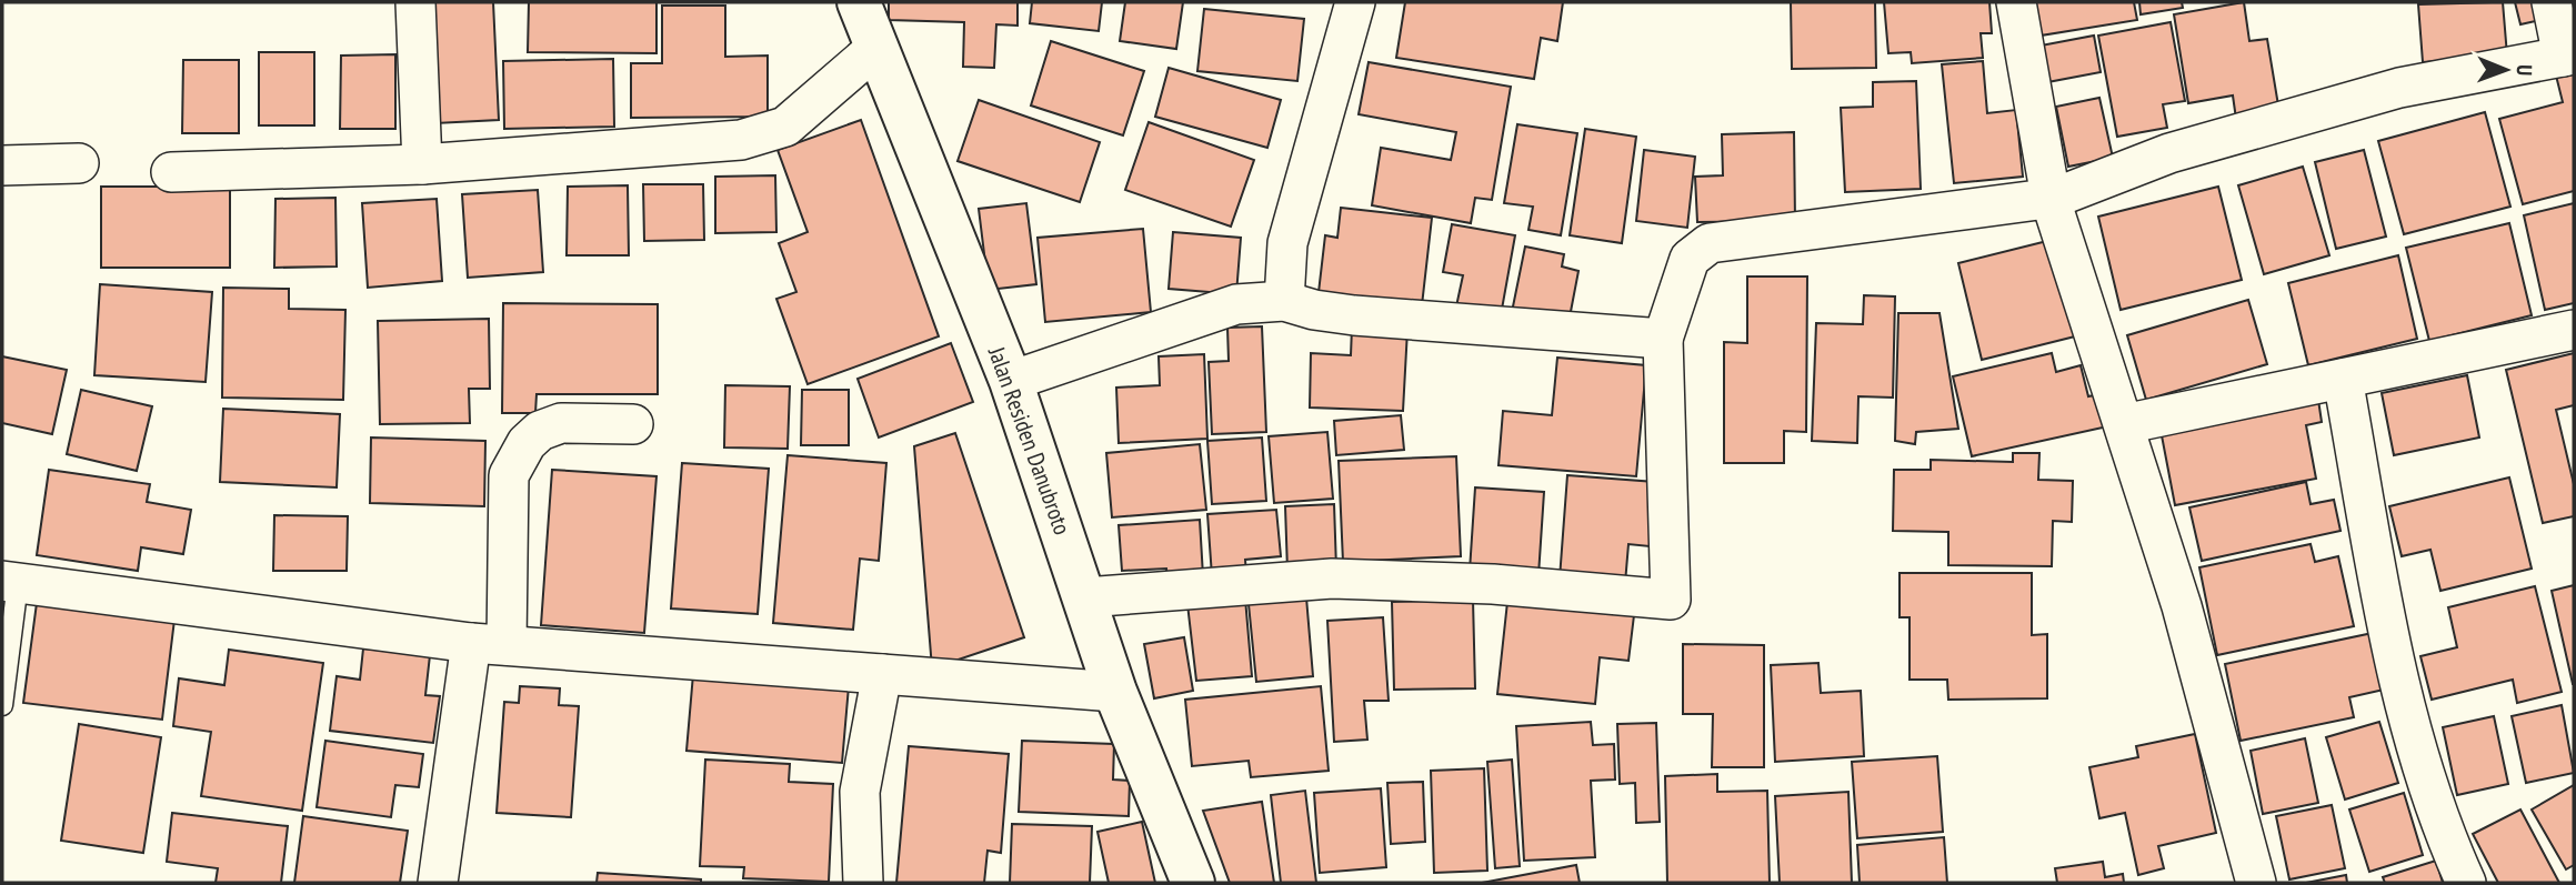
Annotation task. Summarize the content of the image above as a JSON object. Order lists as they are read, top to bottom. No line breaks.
{"streets":{"street":["Jalan Residen Danubroto"]},"north":"right"}
